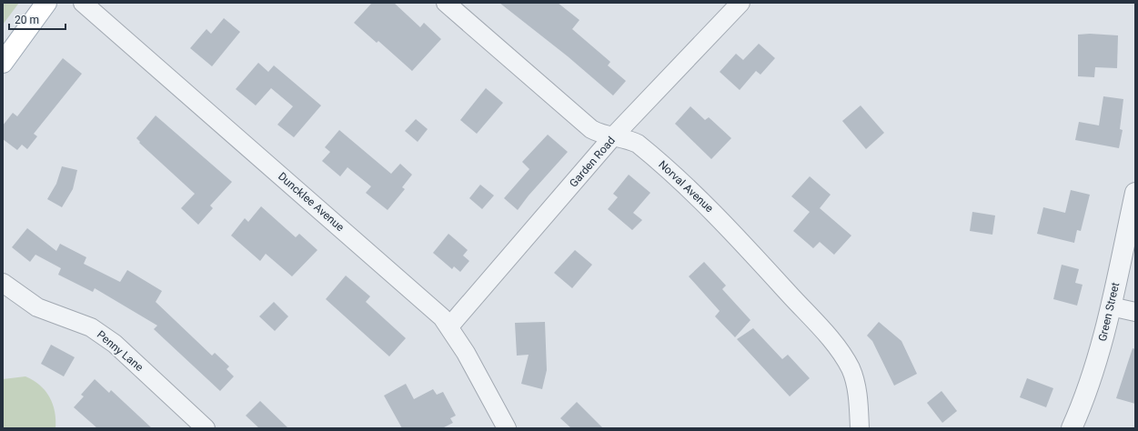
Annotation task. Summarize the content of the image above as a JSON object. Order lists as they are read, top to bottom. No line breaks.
{"streets":{"street":["Garden Road","Norval Avenue","Duncklee Avenue","Green Street","Penny Lane"]},"crossings":[["Garden Road","Norval Avenue"],["Garden Road","Duncklee Avenue"]],"scale_bar":"20 m"}
